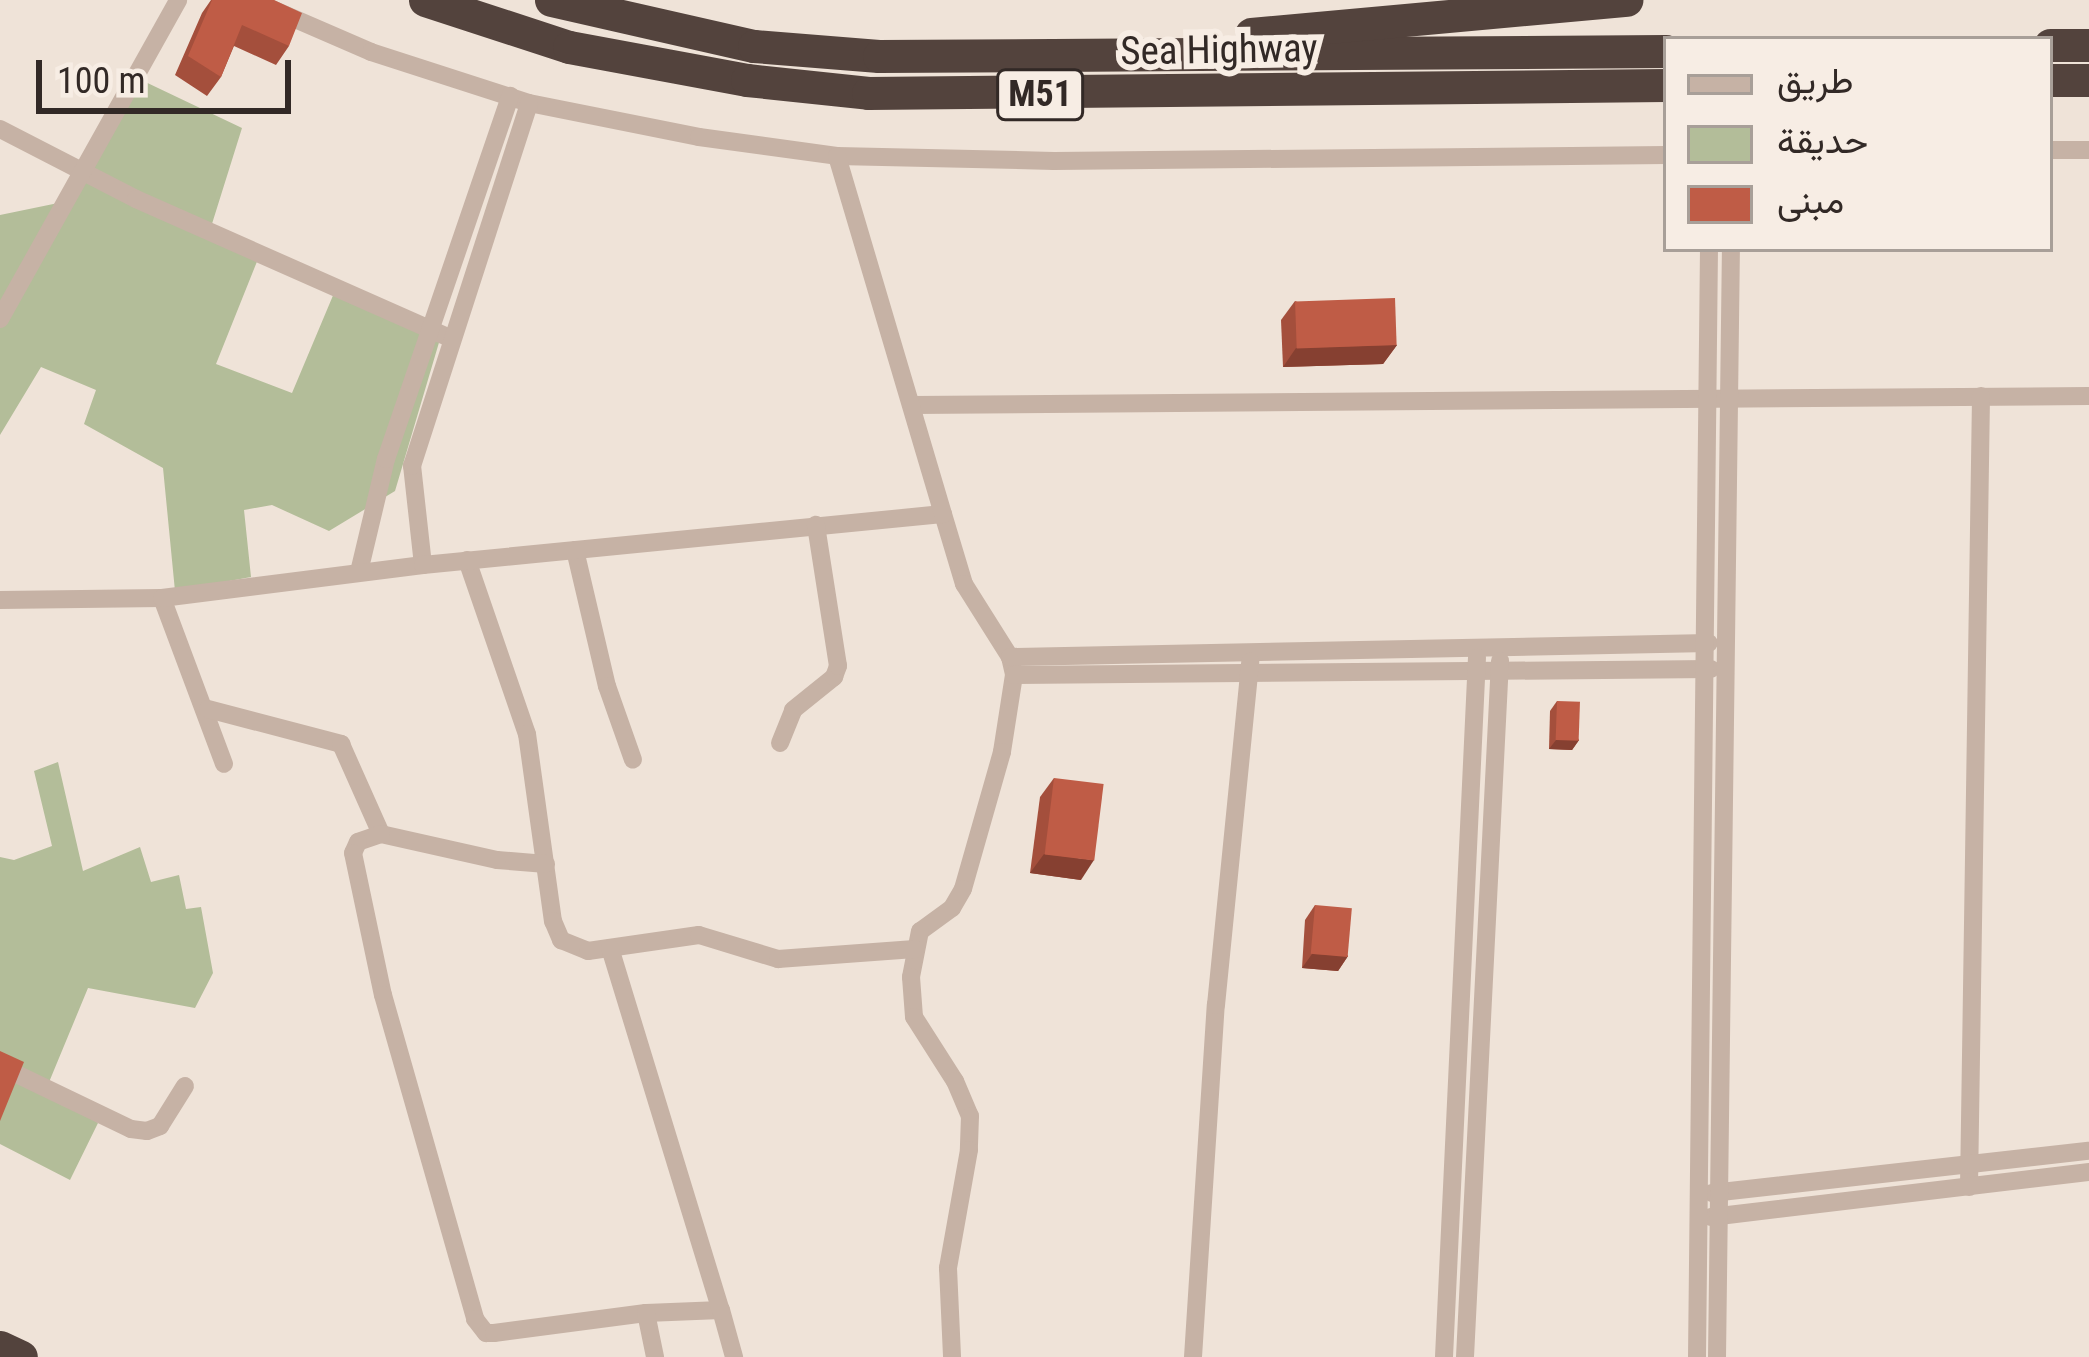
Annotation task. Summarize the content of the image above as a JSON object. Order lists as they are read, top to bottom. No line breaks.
{"streets":{"highway":["Sea Highway","M51"]},"legend":["طريق","حديقة","مبنى"],"scale_bar":"100 m"}
